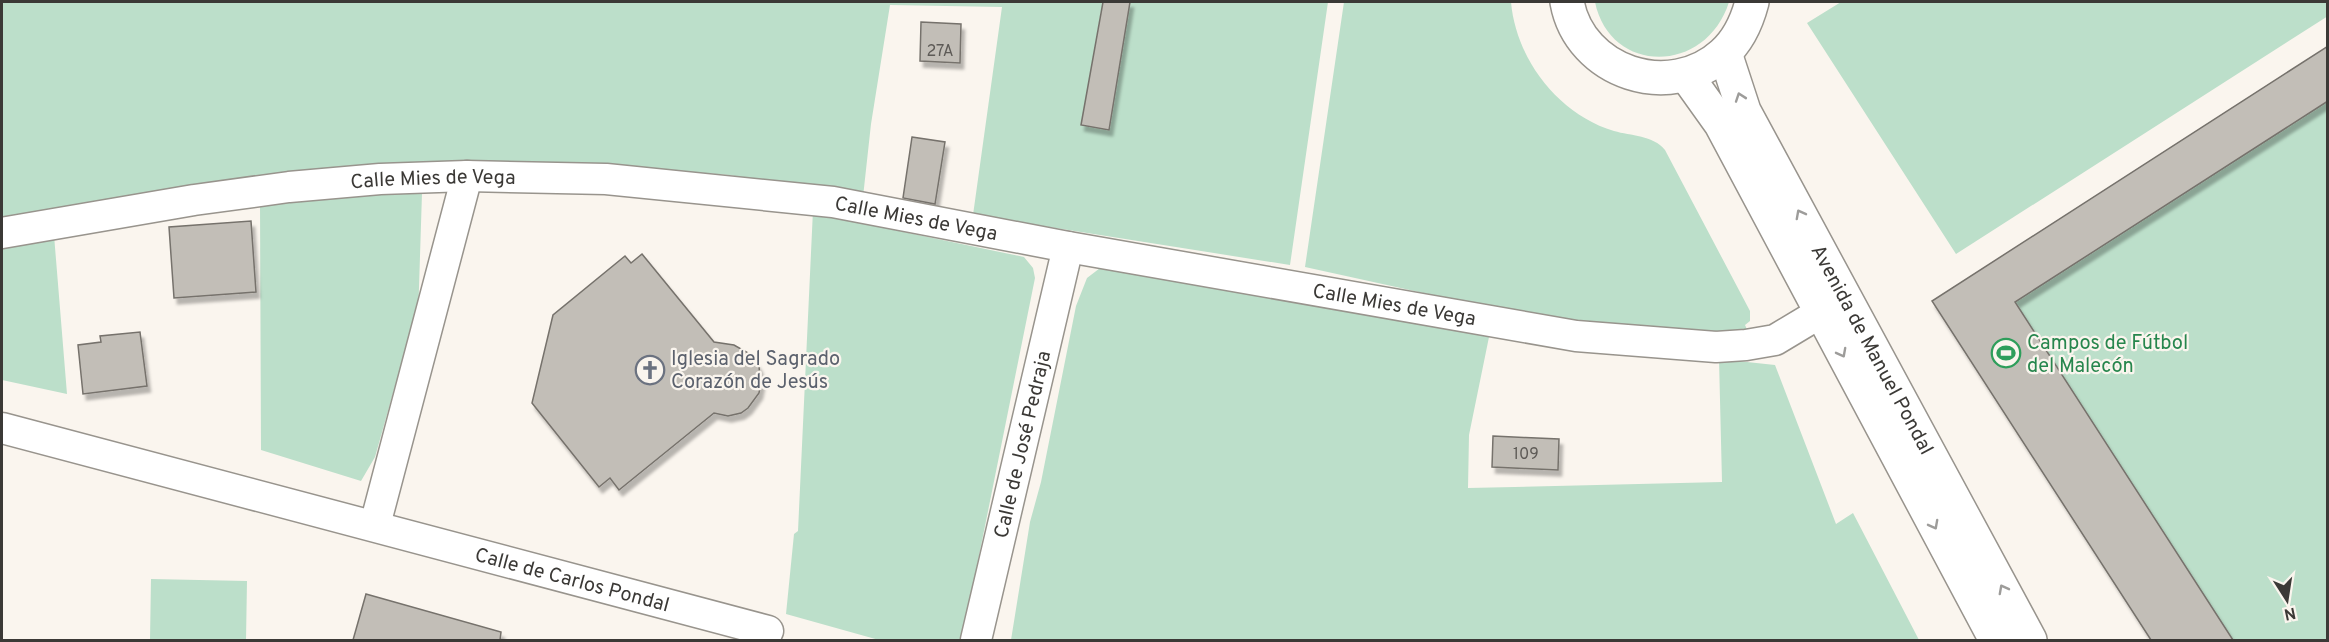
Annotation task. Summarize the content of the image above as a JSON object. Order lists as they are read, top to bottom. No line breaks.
{"streets":{"main road":["Avenida de Manuel Pondal"],"street":["Calle Mies de Vega","Calle de José Pedraja","Calle de Carlos Pondal"]},"crossings":[["Calle Mies de Vega","Avenida de Manuel Pondal"],["Calle Mies de Vega","Calle de José Pedraja"]],"places":{"sports":["Campos de Fútbol del Malecón"],"church":["Iglesia del Sagrado Corazón de Jesús"]},"house_numbers":["27A","109"],"north":"bottom"}
